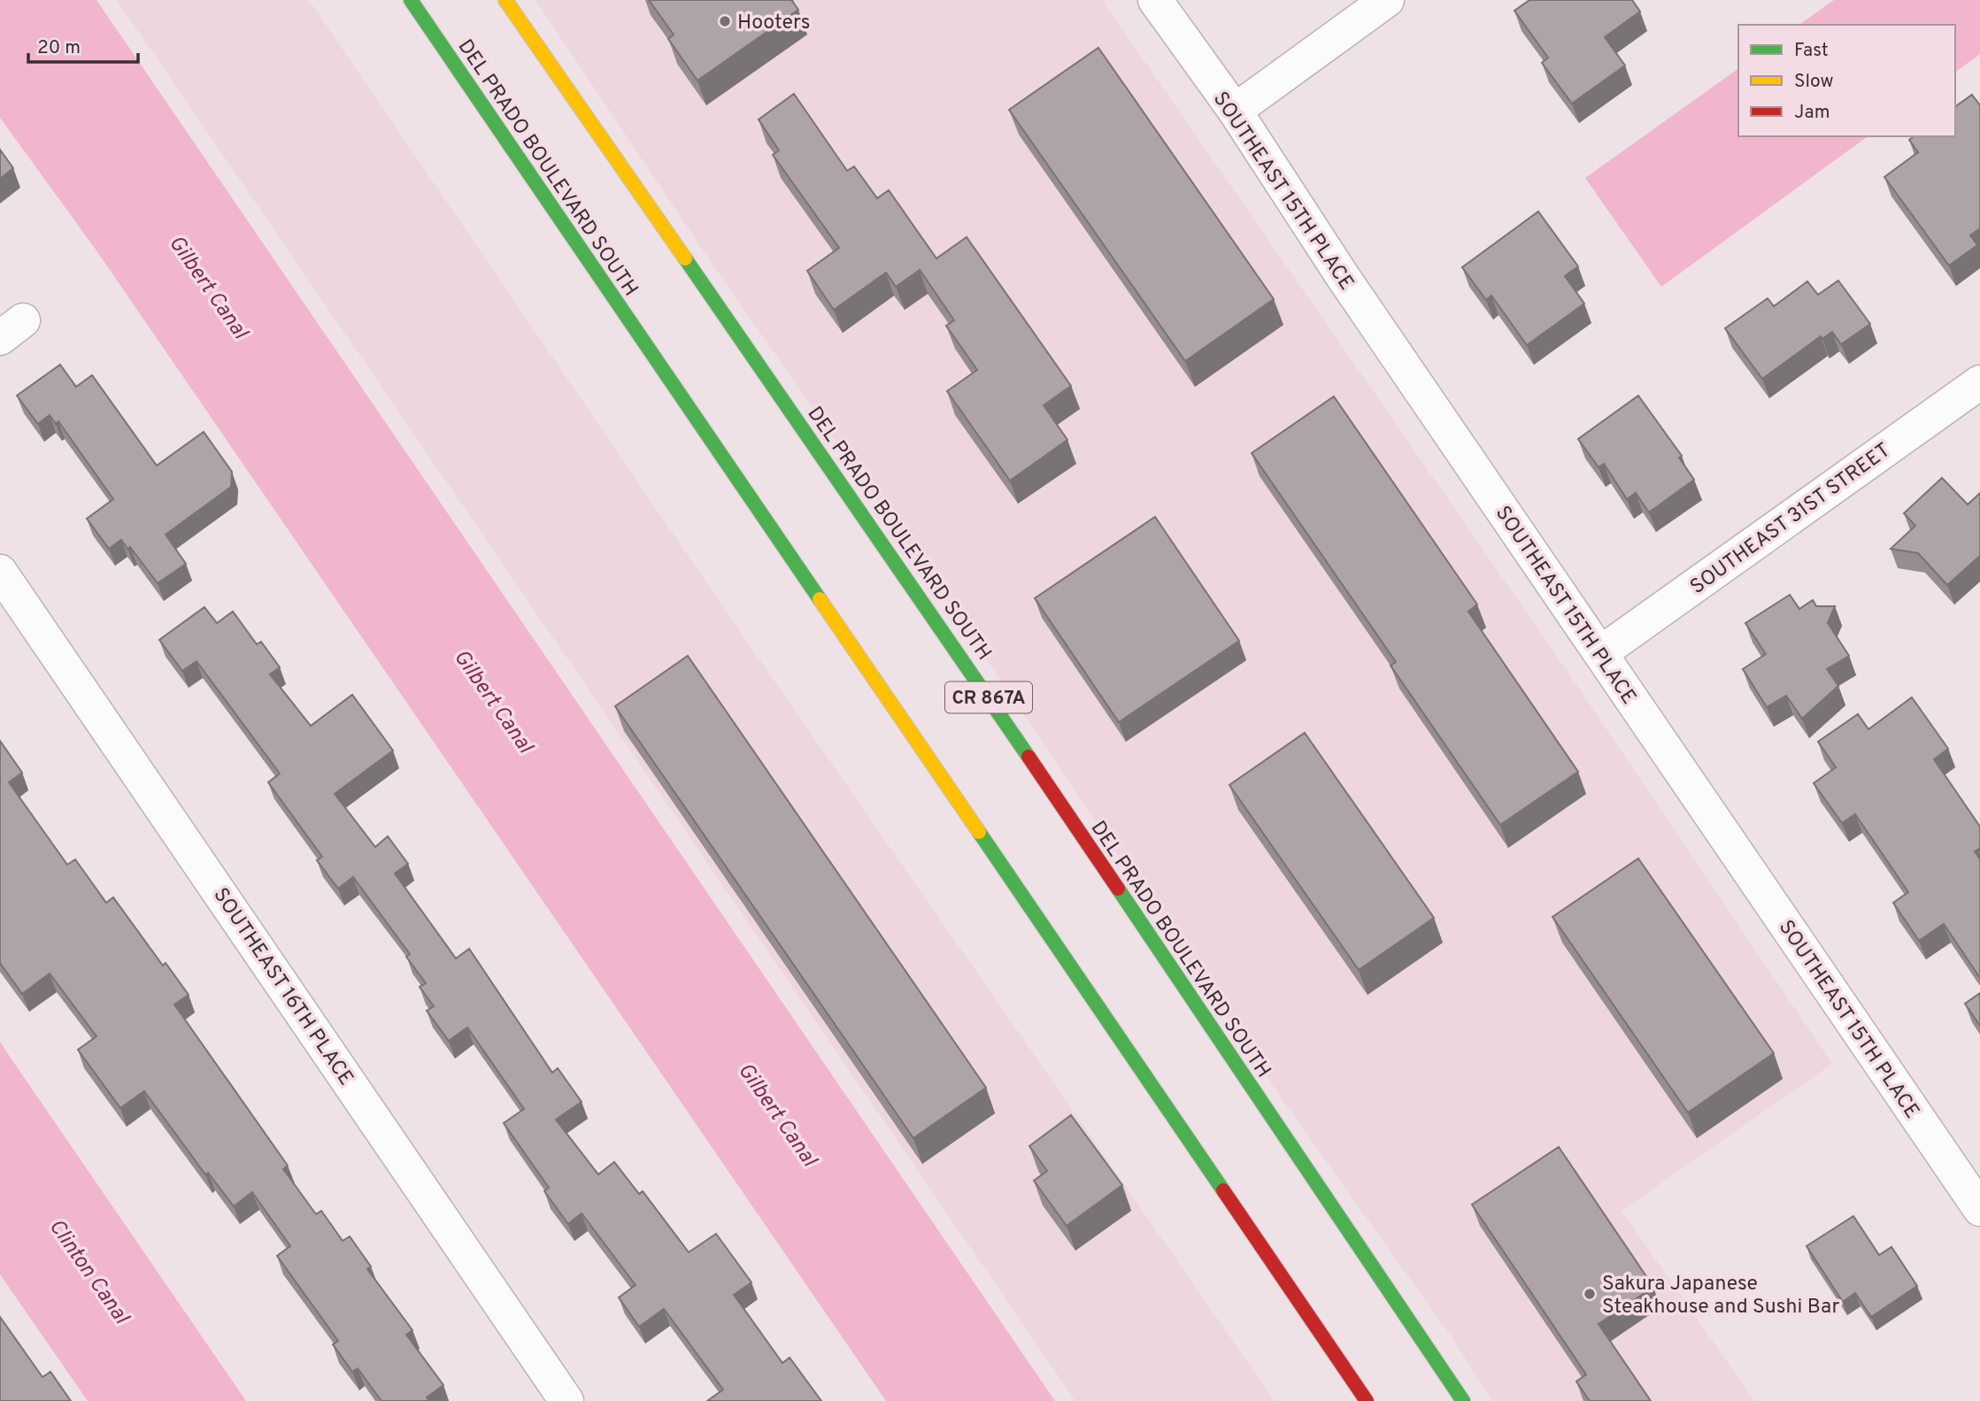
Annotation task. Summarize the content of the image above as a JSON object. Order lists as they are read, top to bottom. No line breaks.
{"streets":{"main road":["DEL PRADO BOULEVARD SOUTH","CR 867A"],"street":["SOUTHEAST 15TH PLACE","SOUTHEAST 31ST STREET","SOUTHEAST 16TH PLACE"]},"crossings":[["SOUTHEAST 15TH PLACE","SOUTHEAST 31ST STREET"]],"water":["Gilbert Canal","Clinton Canal"],"places":["Hooters","Sakura Japanese Steakhouse and Sushi Bar"],"legend":["Fast","Slow","Jam"],"scale_bar":"20 m"}
